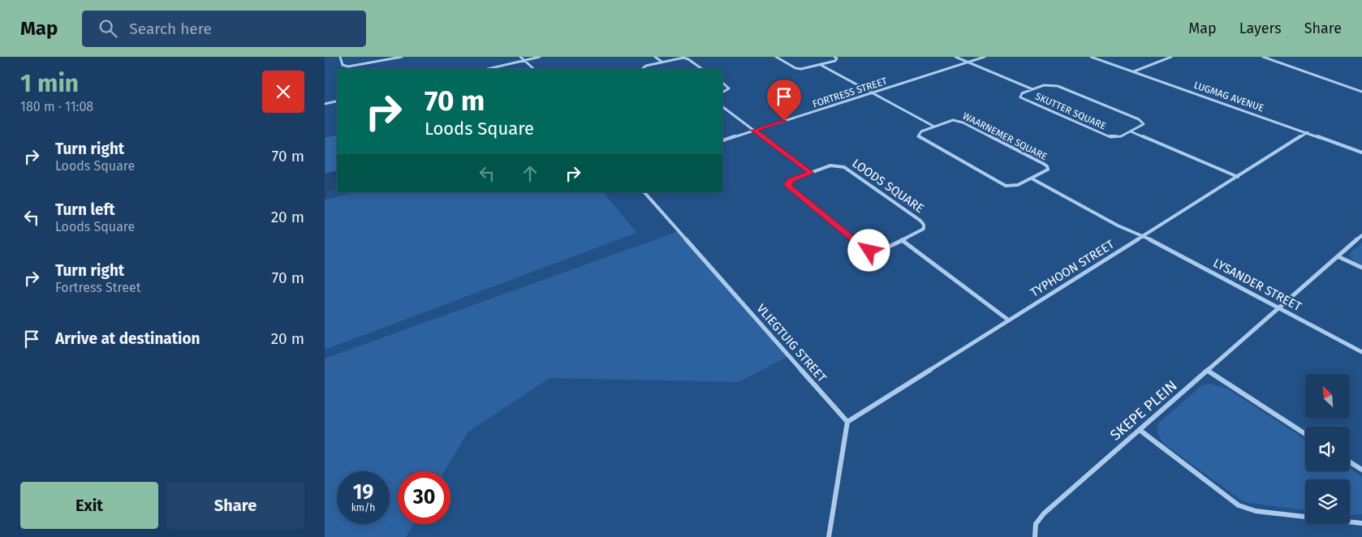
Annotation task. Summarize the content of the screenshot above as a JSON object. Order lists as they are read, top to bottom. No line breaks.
{"streets":{"street":["FORTRESS STREET","LUGMAG AVENUE","SKUTTER SQUARE","WAARNEMER SQUARE","LOODS SQUARE","TYPHOON STREET","LYSANDER STREET","VLIEGTUIG STREET","SKEPE PLEIN"]},"crossings":[["FORTRESS STREET","SKUTTER SQUARE"],["LUGMAG AVENUE","TYPHOON STREET"],["TYPHOON STREET","LYSANDER STREET"],["TYPHOON STREET","VLIEGTUIG STREET"],["LYSANDER STREET","SKEPE PLEIN"]],"north":"top left","page":{"header":"Map","search":"Search here","nav":["Map","Layers","Share"],"heading":["1 min","180 m · 11:08"],"turn":["70 m","Loods Square"],"list":[{"name":"Turn right","note":"Loods Square","value":"70 m"},{"name":"Turn left","note":"Loods Square","value":"20 m"},{"name":"Turn right","note":"Fortress Street","value":"70 m"},{"name":"Arrive at destination","value":"20 m"}],"speed":"19 km/h","limit":"30","buttons":["Exit","Share"]}}
